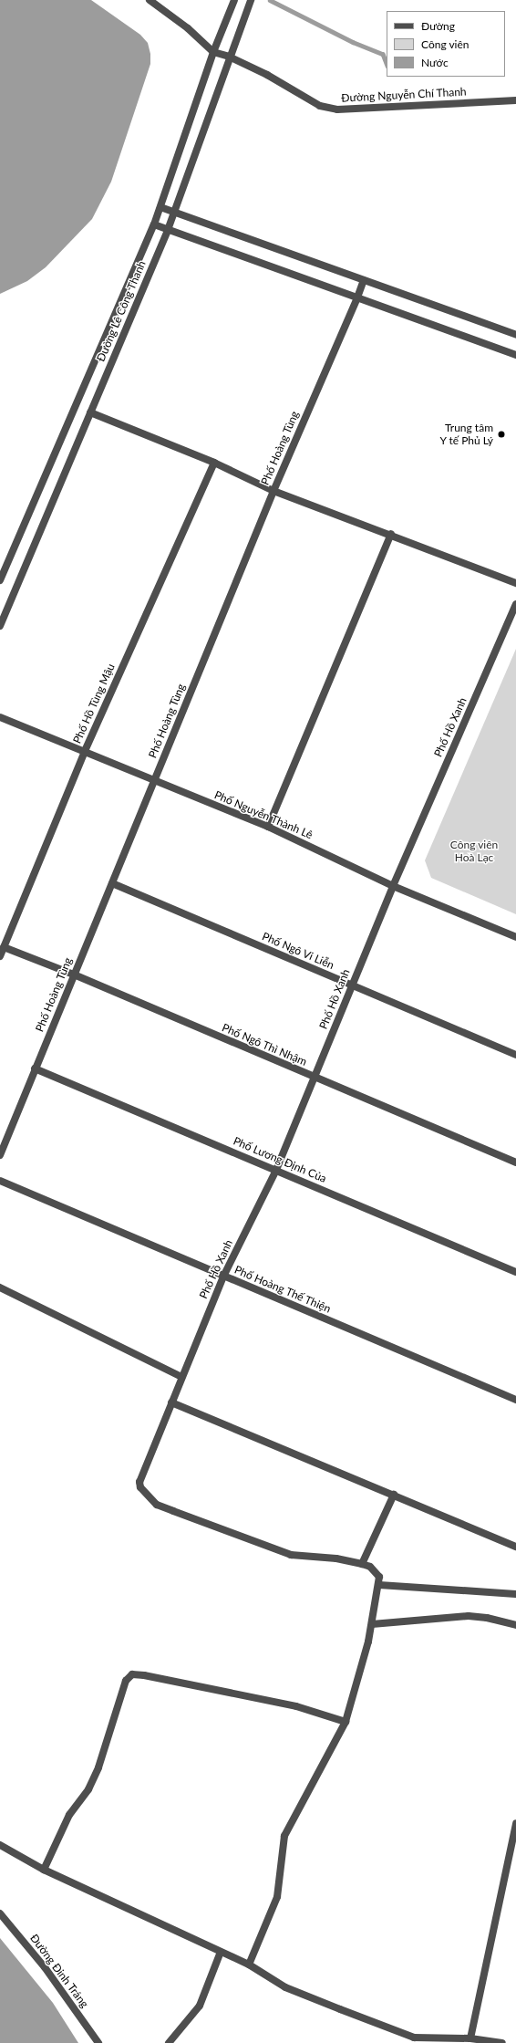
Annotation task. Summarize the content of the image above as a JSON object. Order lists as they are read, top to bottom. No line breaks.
{"streets":{"street":["Đường Nguyễn Chí Thanh","Đường Lê Công Thanh","Phố Hoàng Tùng","Phố Hồ Tùng Mậu","Phố Hồ Xanh","Phố Nguyễn Thành Lê","Phố Ngô Vi Liễn","Phố Ngô Thì Nhậm","Phố Lương Định Của","Phố Hoàng Thế Thiện","Đường Đinh Tráng"]},"crossings":[["Đường Nguyễn Chí Thanh","Đường Lê Công Thanh"],["Phố Hoàng Tùng","Phố Nguyễn Thành Lê"],["Phố Hoàng Tùng","Phố Ngô Vi Liễn"],["Phố Hoàng Tùng","Phố Ngô Thì Nhậm"],["Phố Hoàng Tùng","Phố Lương Định Của"],["Phố Hồ Tùng Mậu","Phố Nguyễn Thành Lê"],["Phố Hồ Tùng Mậu","Phố Ngô Thì Nhậm"],["Phố Hồ Xanh","Phố Nguyễn Thành Lê"],["Phố Hồ Xanh","Phố Ngô Vi Liễn"],["Phố Hồ Xanh","Phố Ngô Thì Nhậm"],["Phố Hồ Xanh","Phố Lương Định Của"],["Phố Hồ Xanh","Phố Hoàng Thế Thiện"]],"parks":["Công viên Hoà Lạc"],"places":["Trung tâm Y tế Phủ Lý"],"legend":["Đường","Công viên","Nước"]}
